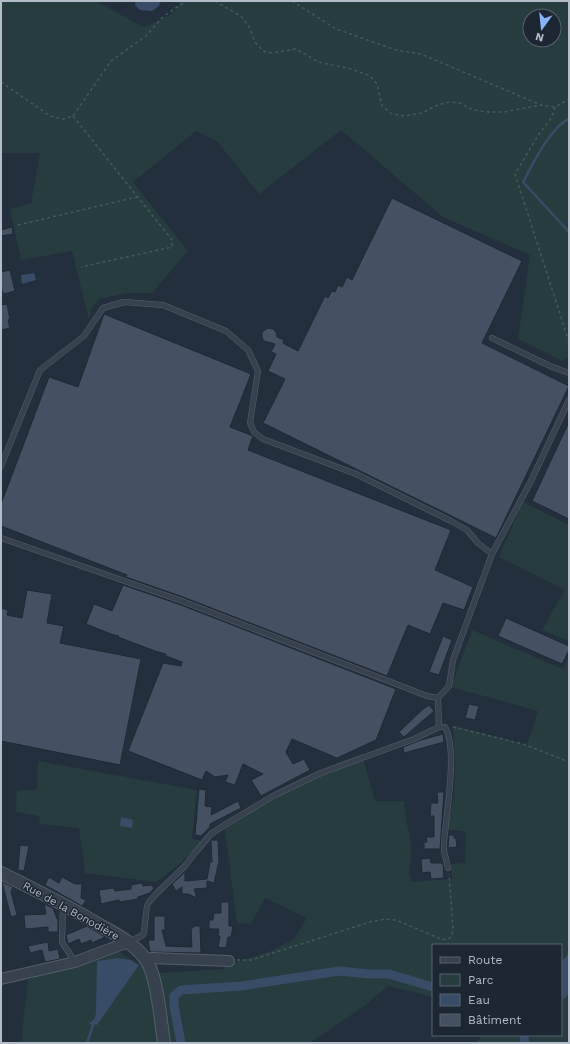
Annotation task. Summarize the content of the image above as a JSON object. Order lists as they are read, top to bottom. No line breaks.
{"streets":{"street":["Rue de la Bonodière"]},"legend":["Route","Parc","Eau","Bâtiment"],"north":"bottom"}
